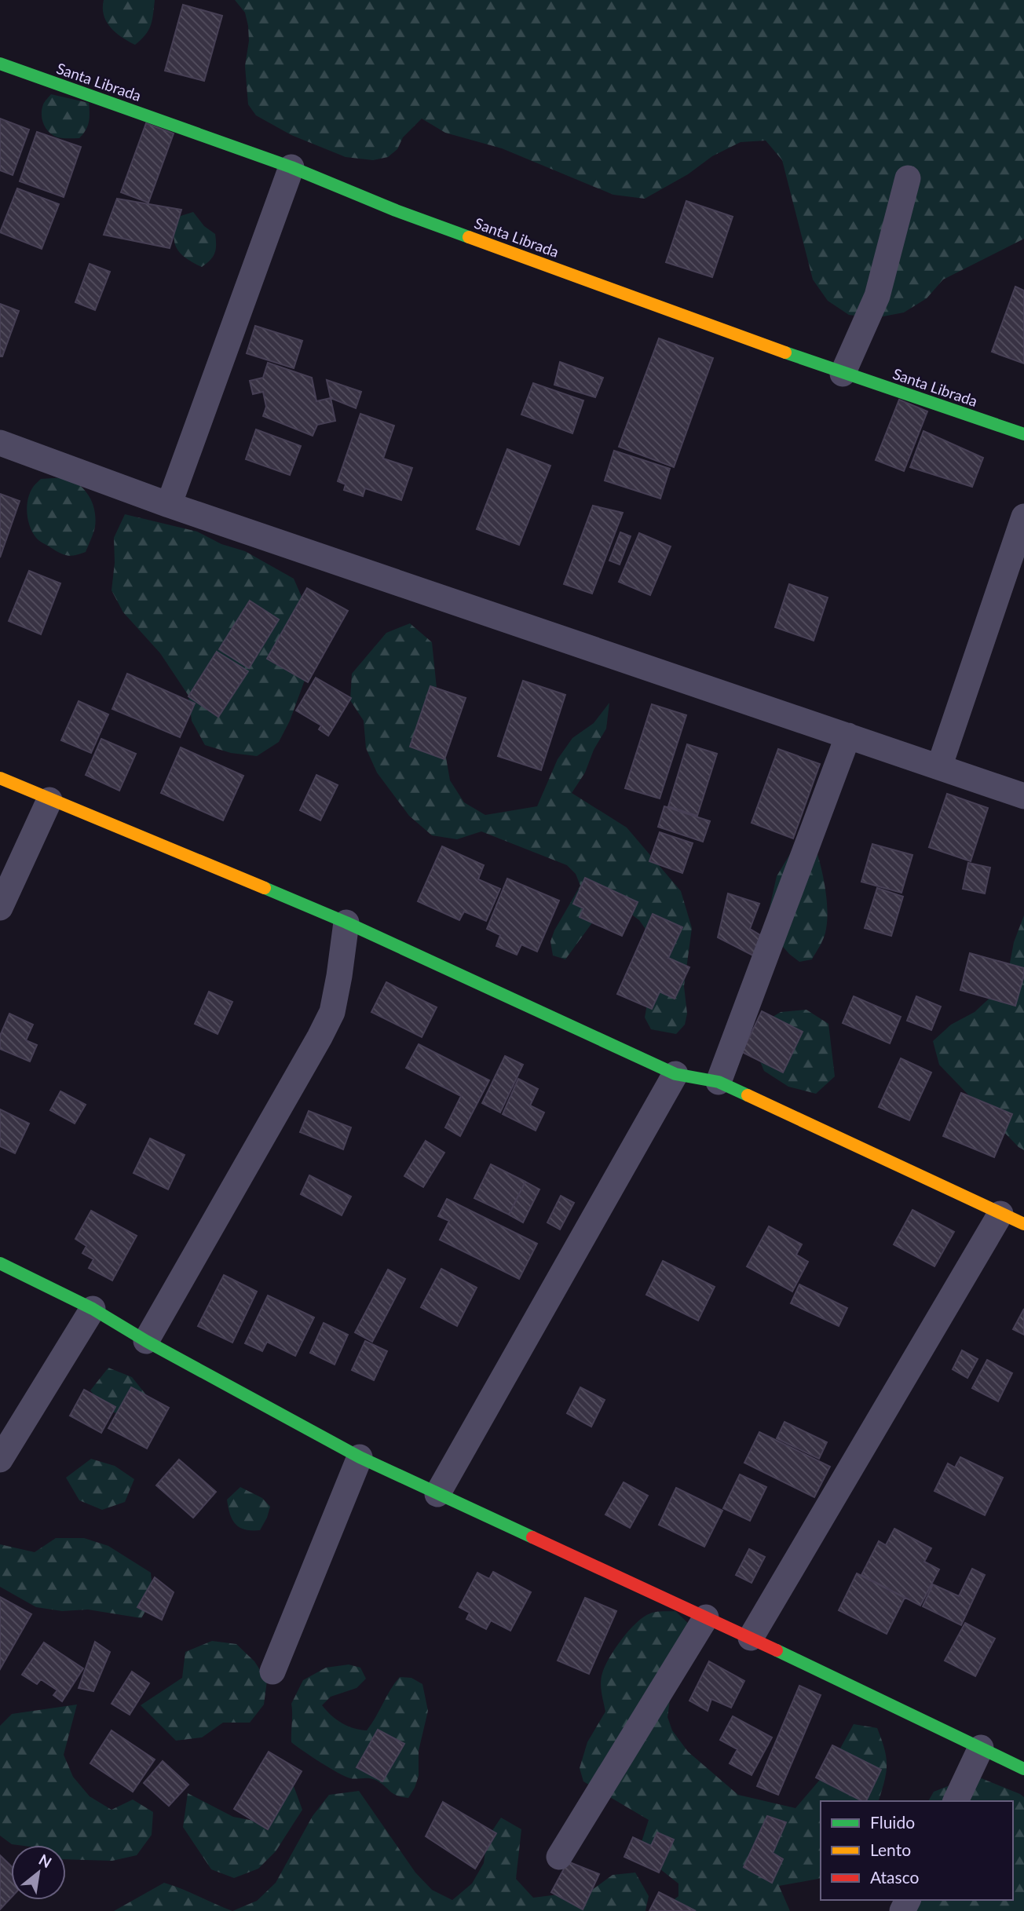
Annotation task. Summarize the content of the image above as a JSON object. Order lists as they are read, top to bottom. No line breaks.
{"streets":{"street":["Santa Librada"]},"legend":["Fluido","Lento","Atasco"],"north":"top right"}
